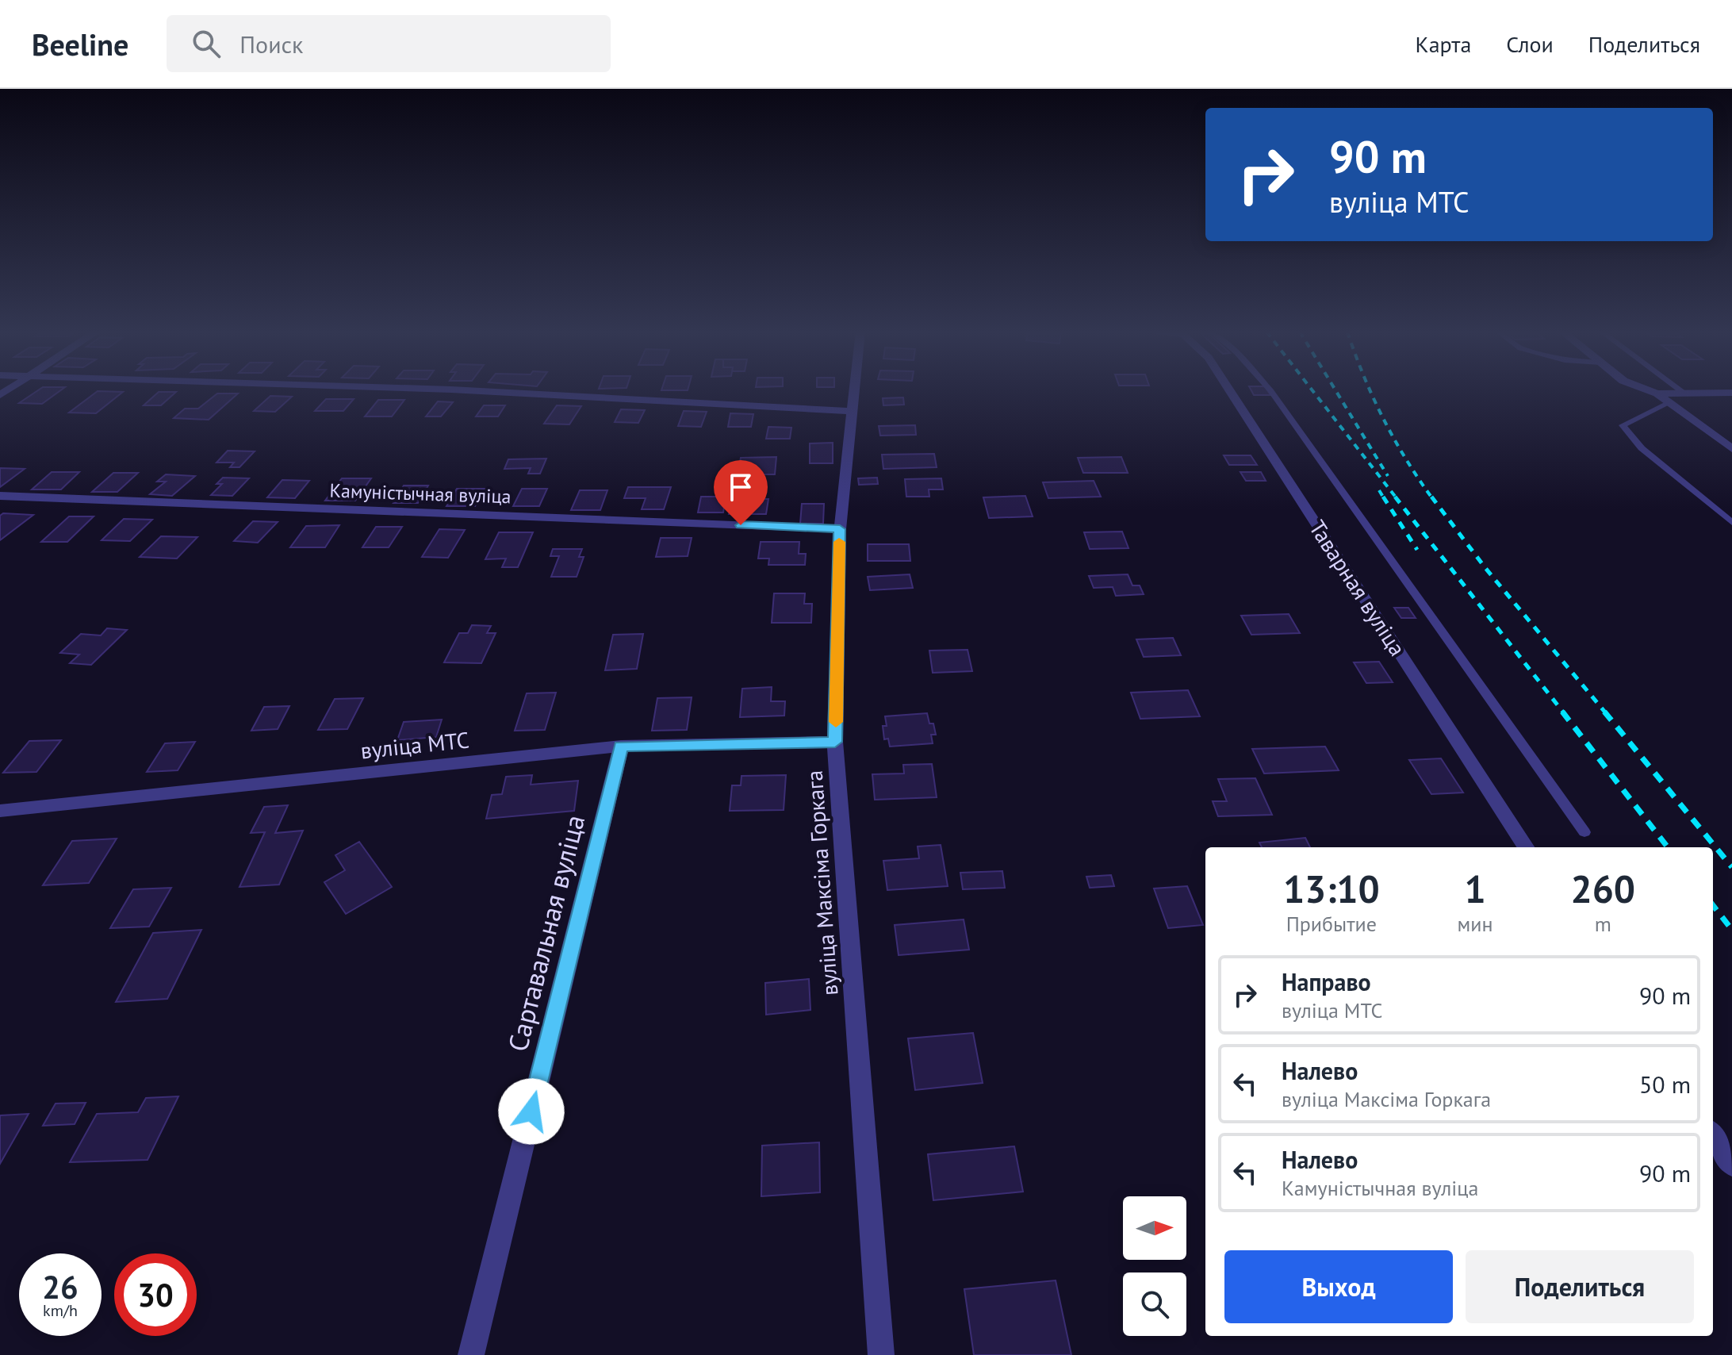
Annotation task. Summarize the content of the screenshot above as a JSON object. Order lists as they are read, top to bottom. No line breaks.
{"streets":{"street":["Камуністычная вуліца","Таварная вуліца","вуліца МТС","вуліца Максіма Горкага","Сартавальная вуліца"]},"crossings":[["Камуністычная вуліца","вуліца Максіма Горкага"],["вуліца МТС","вуліца Максіма Горкага"],["вуліца МТС","Сартавальная вуліца"]],"north":"right","page":{"header":"Beeline","search":"Поиск","nav":["Карта","Слои","Поделиться"],"turn":["90 m","вуліца МТС"],"eta":["13:10","Прибытие","1","мин","260","m"],"list":[{"name":"Направо","note":"вуліца МТС","value":"90 m"},{"name":"Налево","note":"вуліца Максіма Горкага","value":"50 m"},{"name":"Налево","note":"Камуністычная вуліца","value":"90 m"}],"buttons":["Выход","Поделиться"],"speed":"26 km/h","limit":"30"}}
